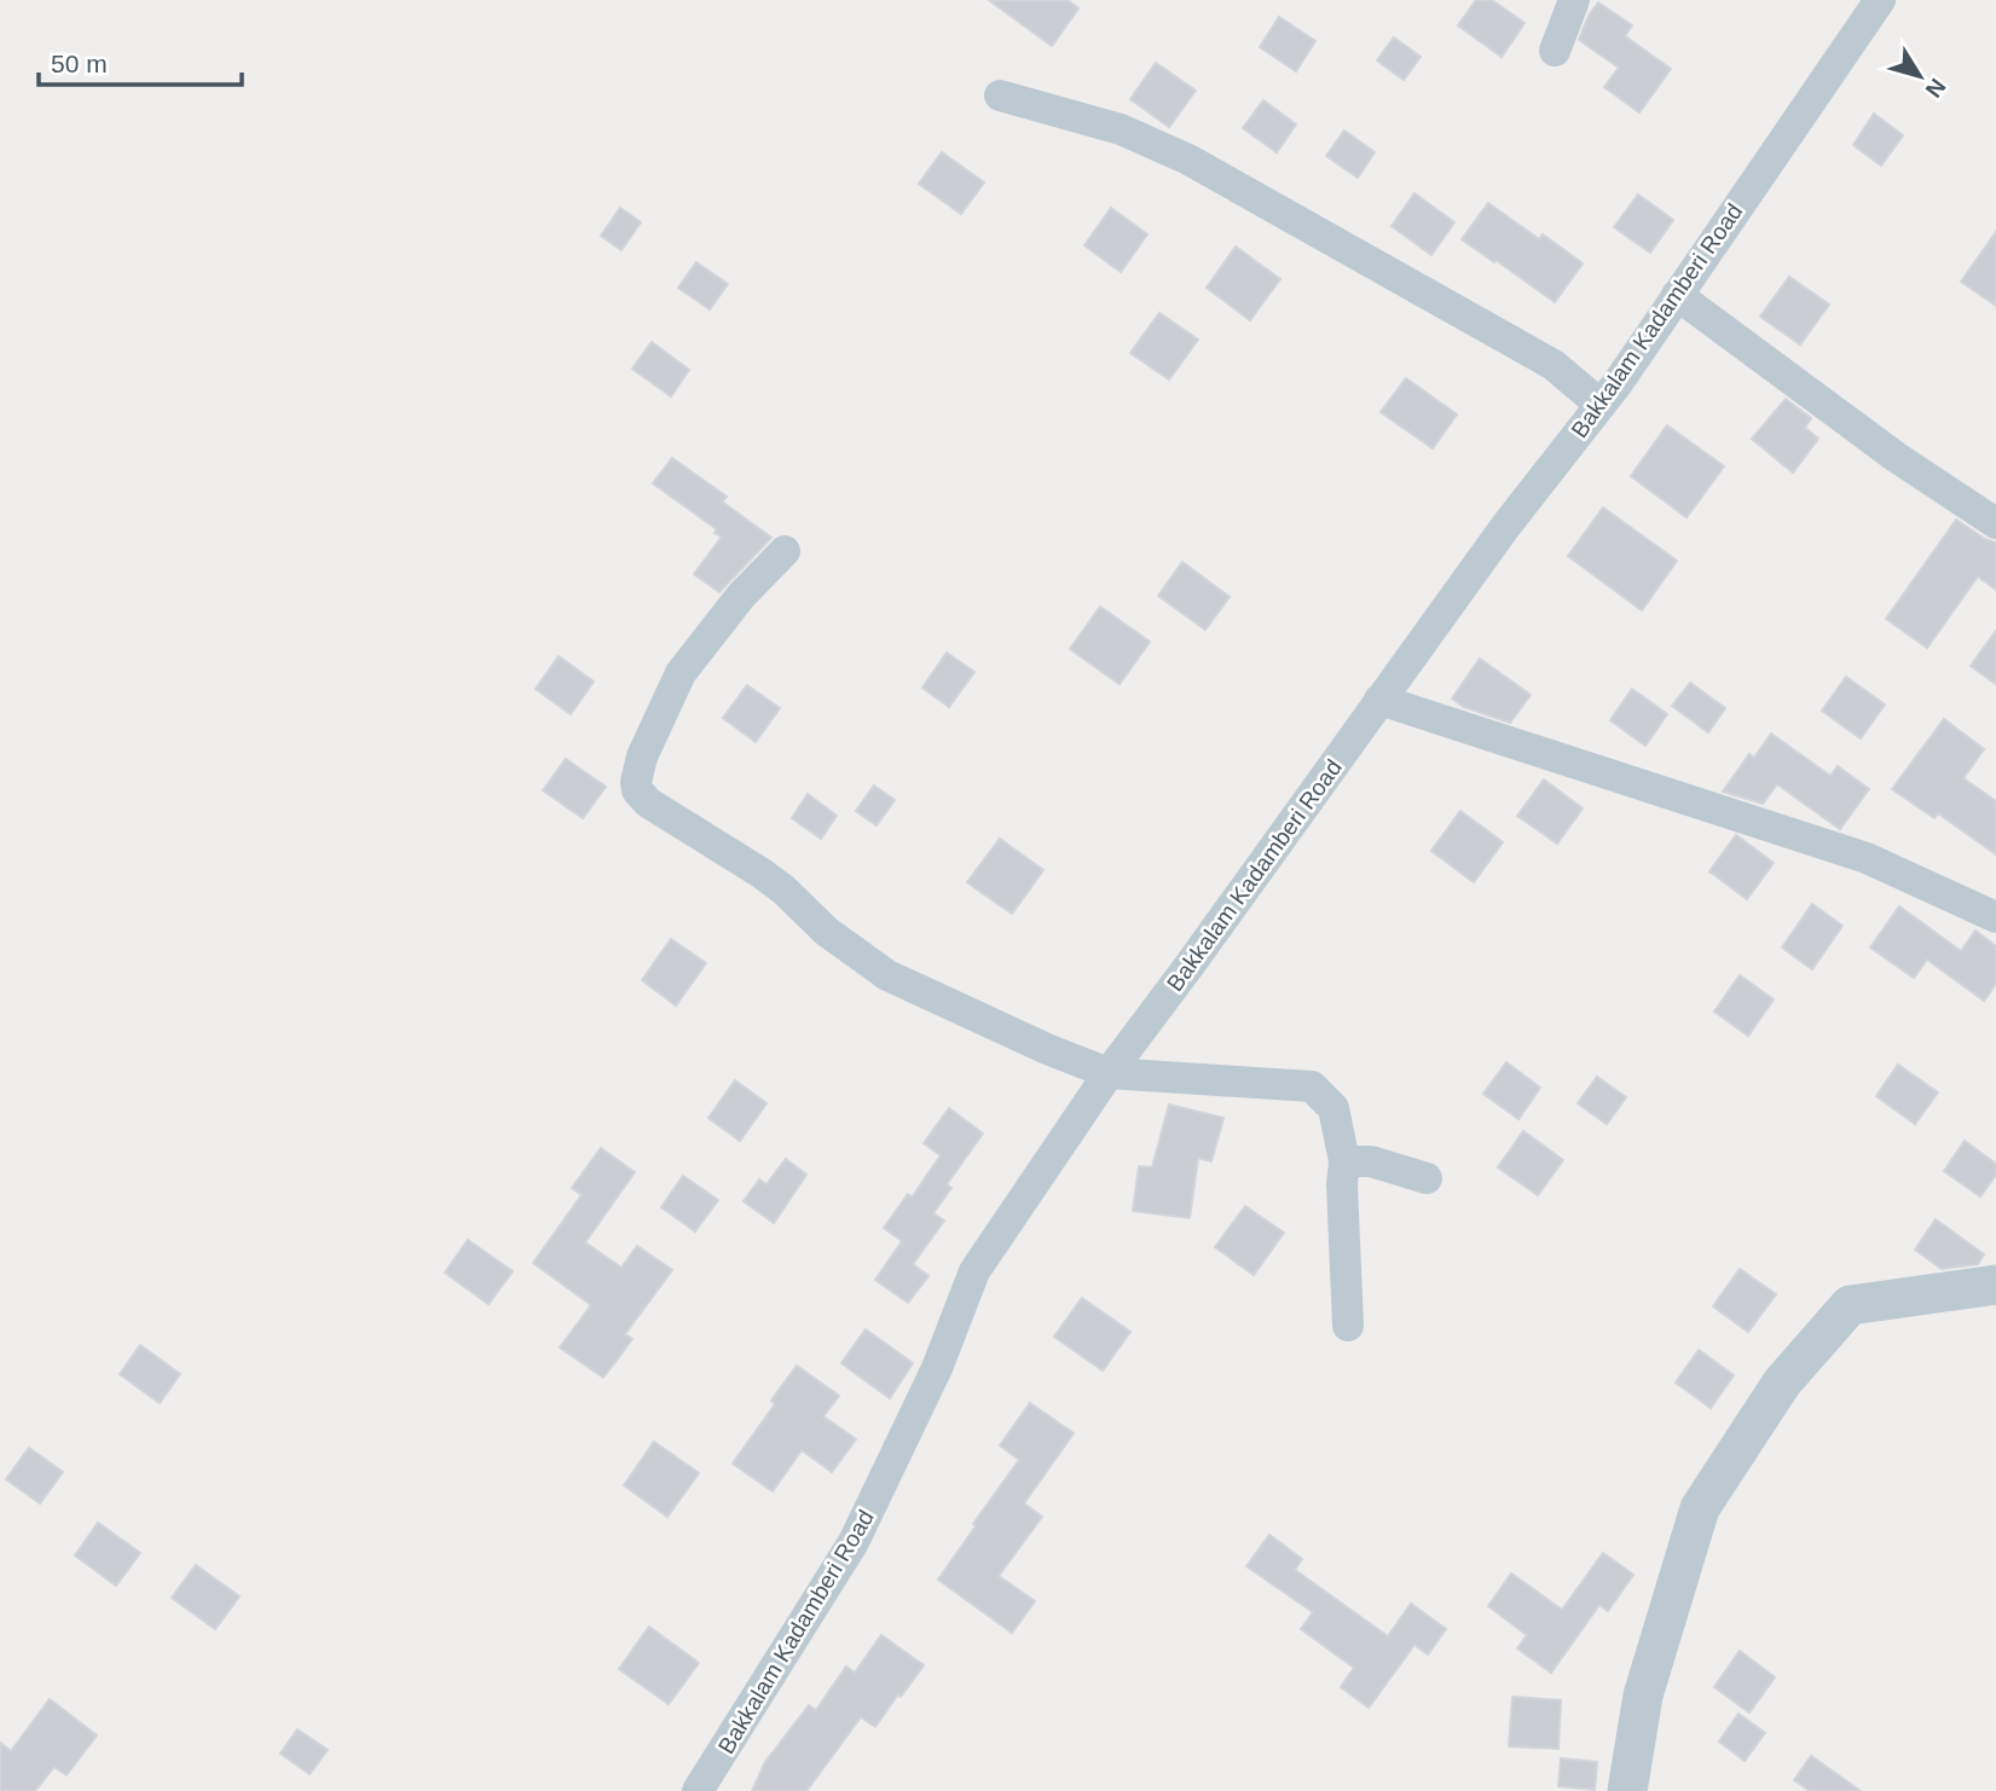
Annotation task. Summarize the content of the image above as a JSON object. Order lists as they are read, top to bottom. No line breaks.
{"streets":{"street":["Bakkalam Kadamberi Road"]},"scale_bar":"50 m","north":"bottom right"}
